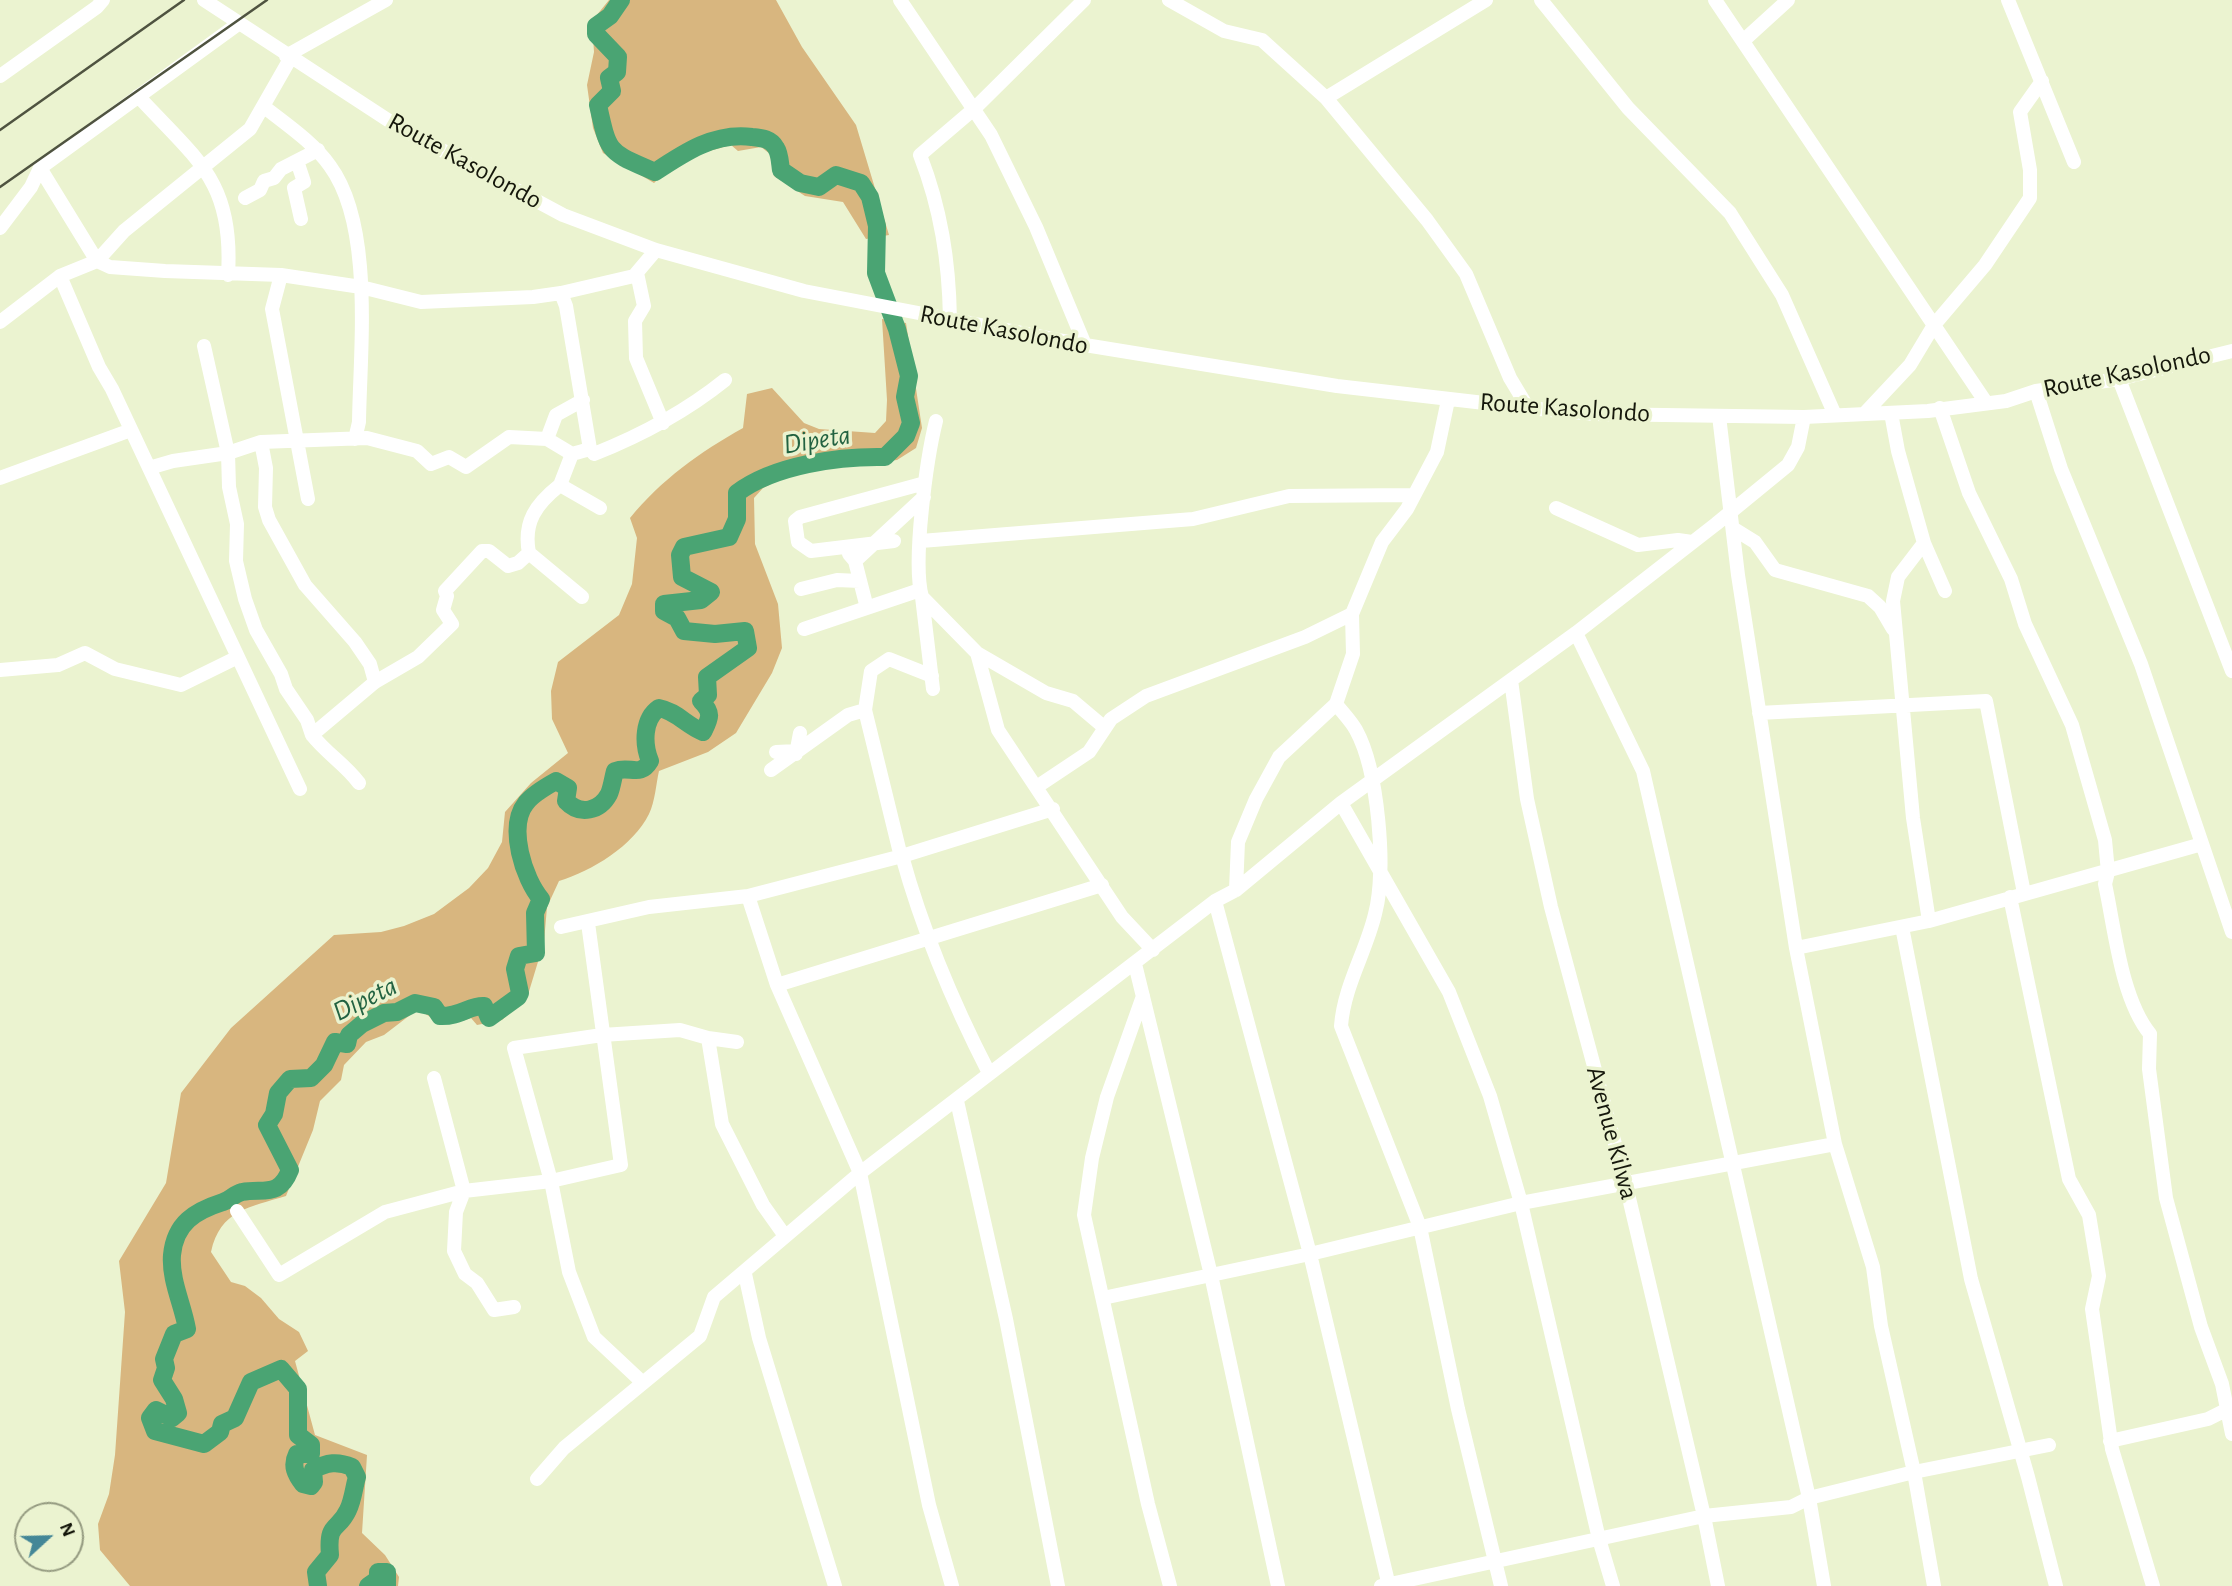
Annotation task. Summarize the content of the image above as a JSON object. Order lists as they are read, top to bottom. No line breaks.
{"streets":{"street":["Route Kasolondo","Avenue Kilwa"]},"water":["Dipeta"],"north":"right"}
